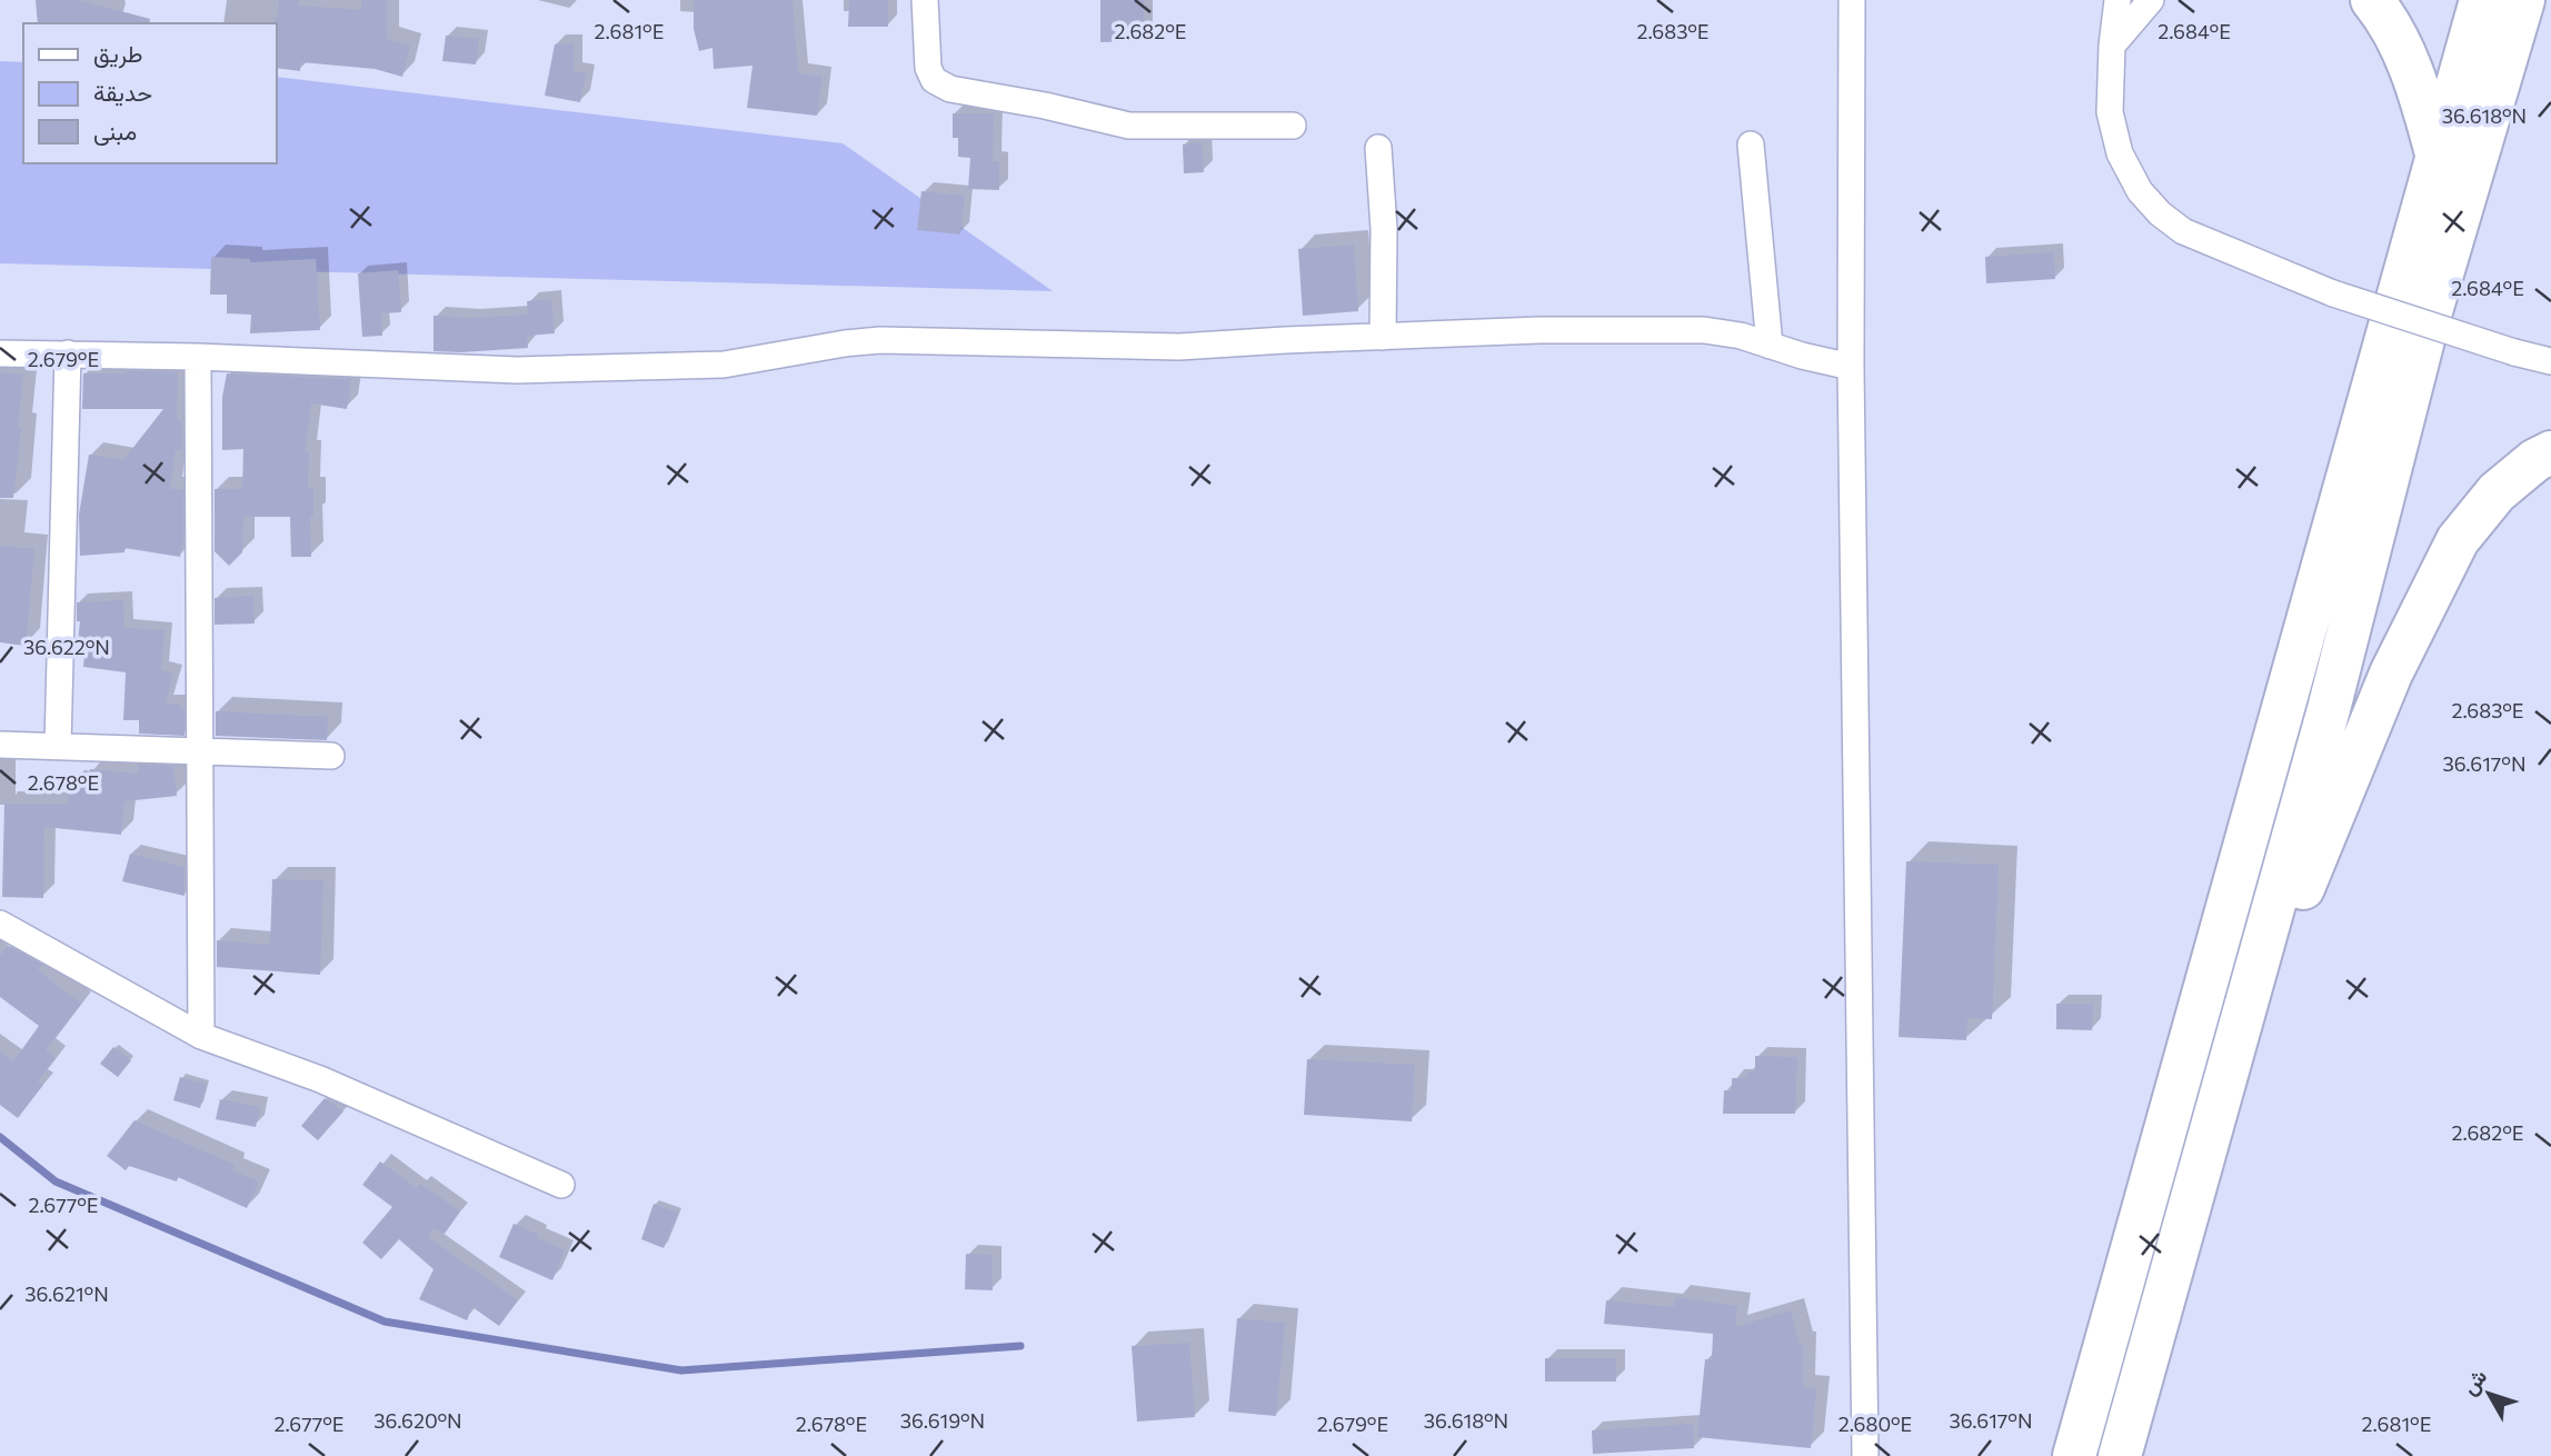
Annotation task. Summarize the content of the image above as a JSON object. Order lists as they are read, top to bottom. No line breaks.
{"legend":["طريق","حديقة","مبنى"],"north":"top left","coordinates":["2.683°E","2.681°E","2.682°E","2.684°E","36.618°N","2.679°E","36.622°N","36.617°N","2.678°E","2.677°E","36.621°N","36.620°N","36.619°N","2.680°E"]}
